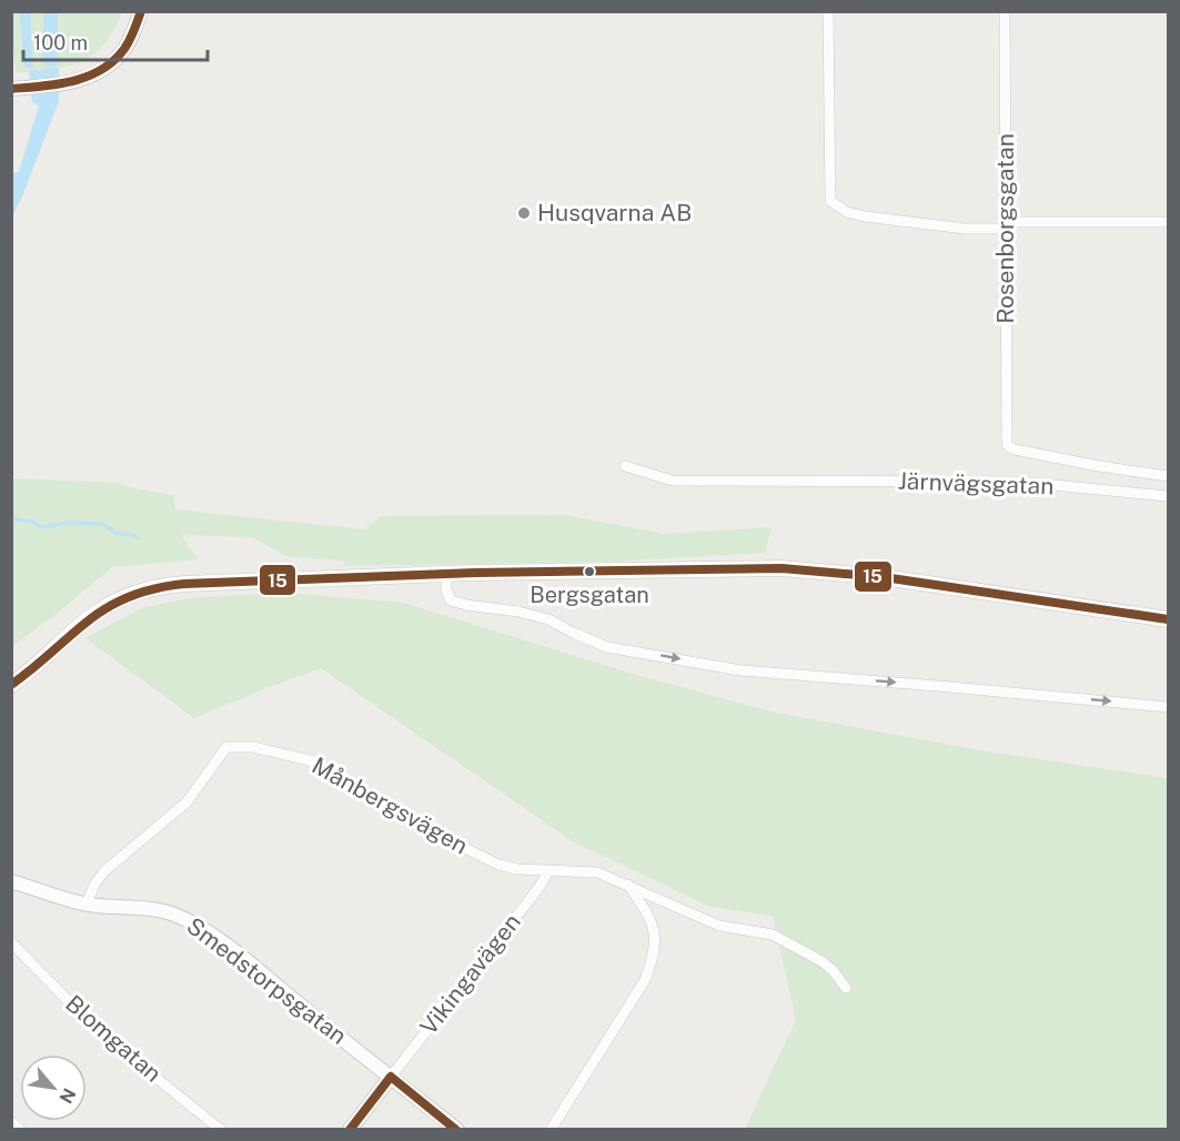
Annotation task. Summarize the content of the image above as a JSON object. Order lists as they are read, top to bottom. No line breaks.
{"streets":{"street":["Rosenborgsgatan","Järnvägsgatan","Månbergsvägen","Vikingavägen","Smedstorpsgatan","Blomgatan"]},"crossings":[["Månbergsvägen","Vikingavägen"],["Månbergsvägen","Smedstorpsgatan"],["Vikingavägen","Smedstorpsgatan"]],"places":["Husqvarna AB","Bergsgatan"],"lines":["transit line 15"],"scale_bar":"100 m","north":"bottom right"}
